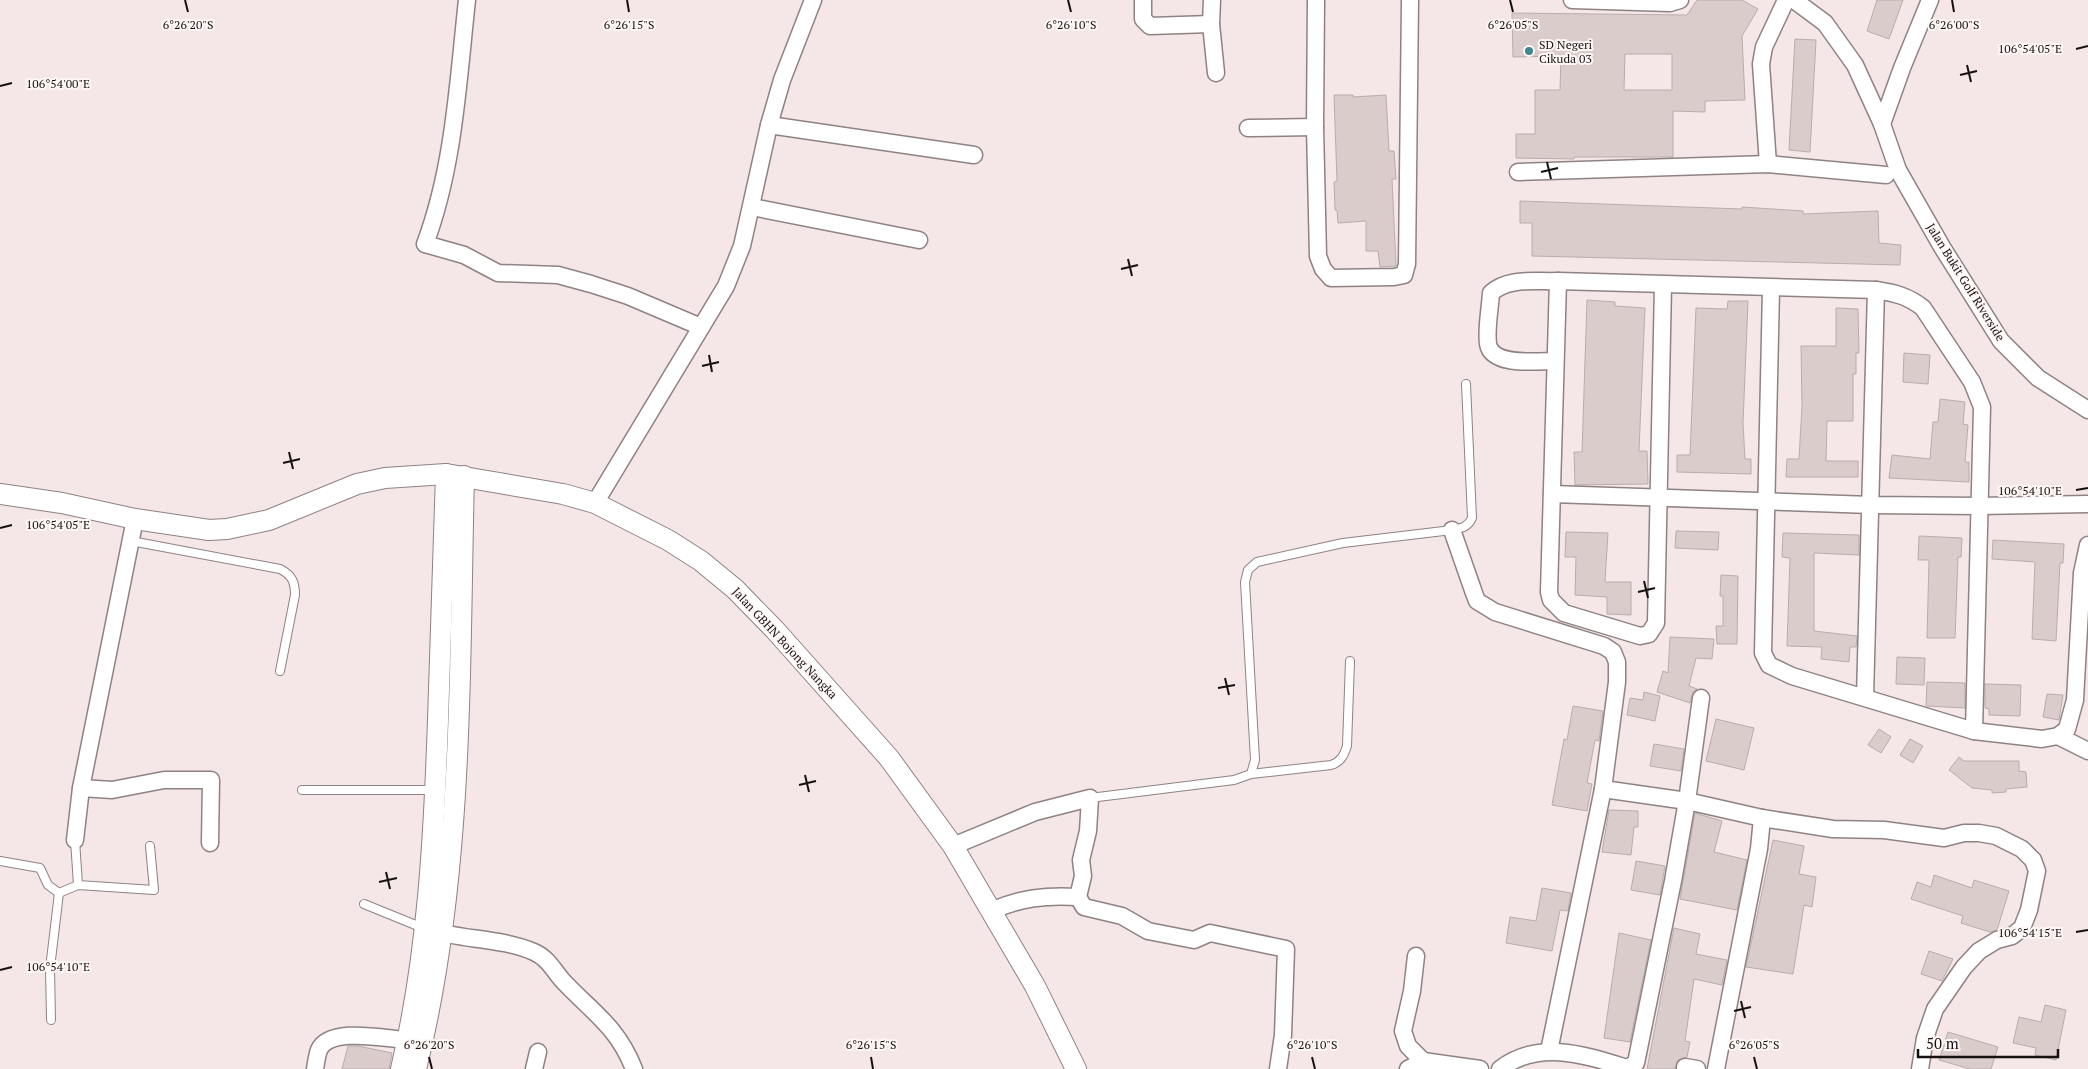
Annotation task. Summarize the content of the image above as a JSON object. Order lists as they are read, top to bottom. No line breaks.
{"streets":{"street":["Jalan Bukit Golf Riverside","Jalan GBHN Bojong Nangka"]},"places":["SD Negeri Cikuda 03"],"scale_bar":"50 m","coordinates":["6°26'15\"S","6°26'00\"S","6°26'20\"S","6°26'10\"S","6°26'05\"S","106°54'05\"E","106°54'00\"E","106°54'10\"E","106°54'15\"E"]}
